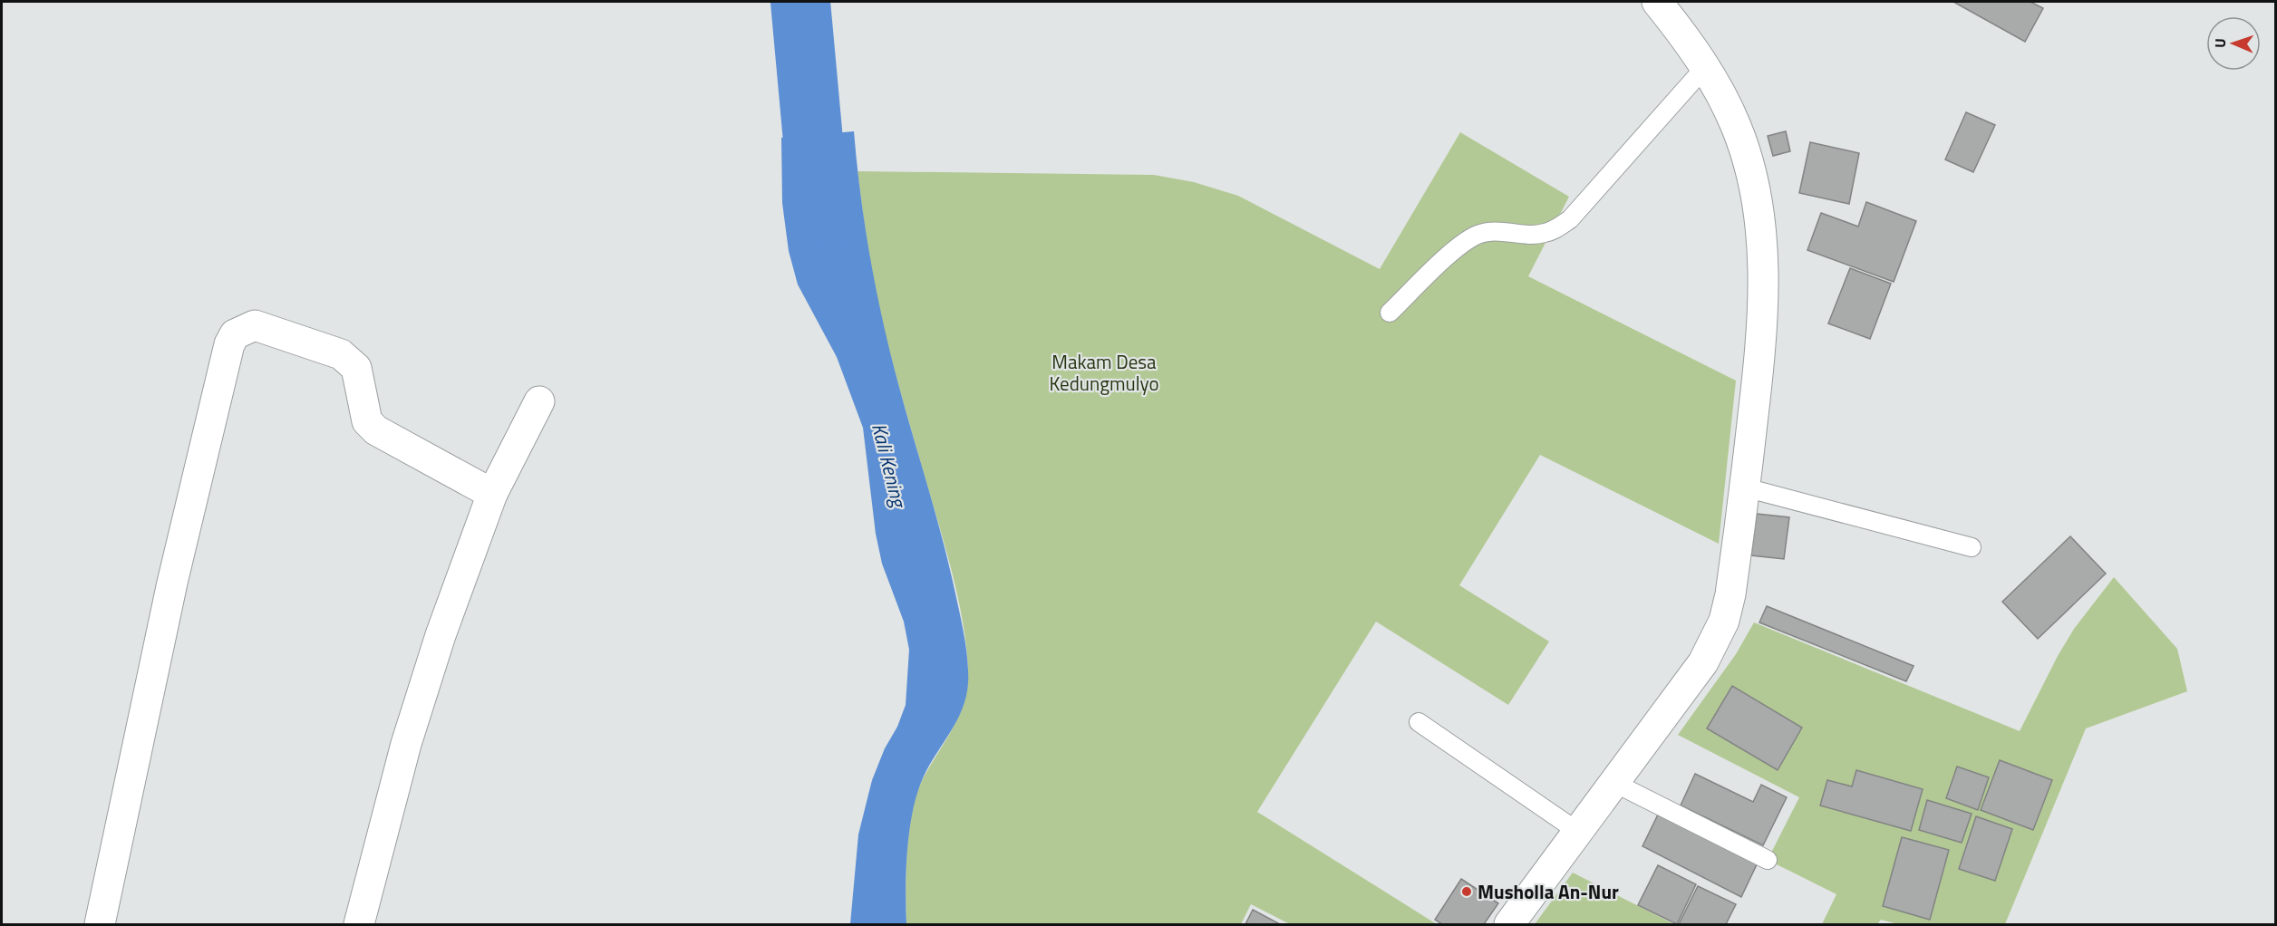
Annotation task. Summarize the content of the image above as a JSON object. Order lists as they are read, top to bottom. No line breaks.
{"water":["Kali Kening"],"parks":["Makam Desa Kedungmulyo"],"places":["Musholla An-Nur"],"north":"left"}
